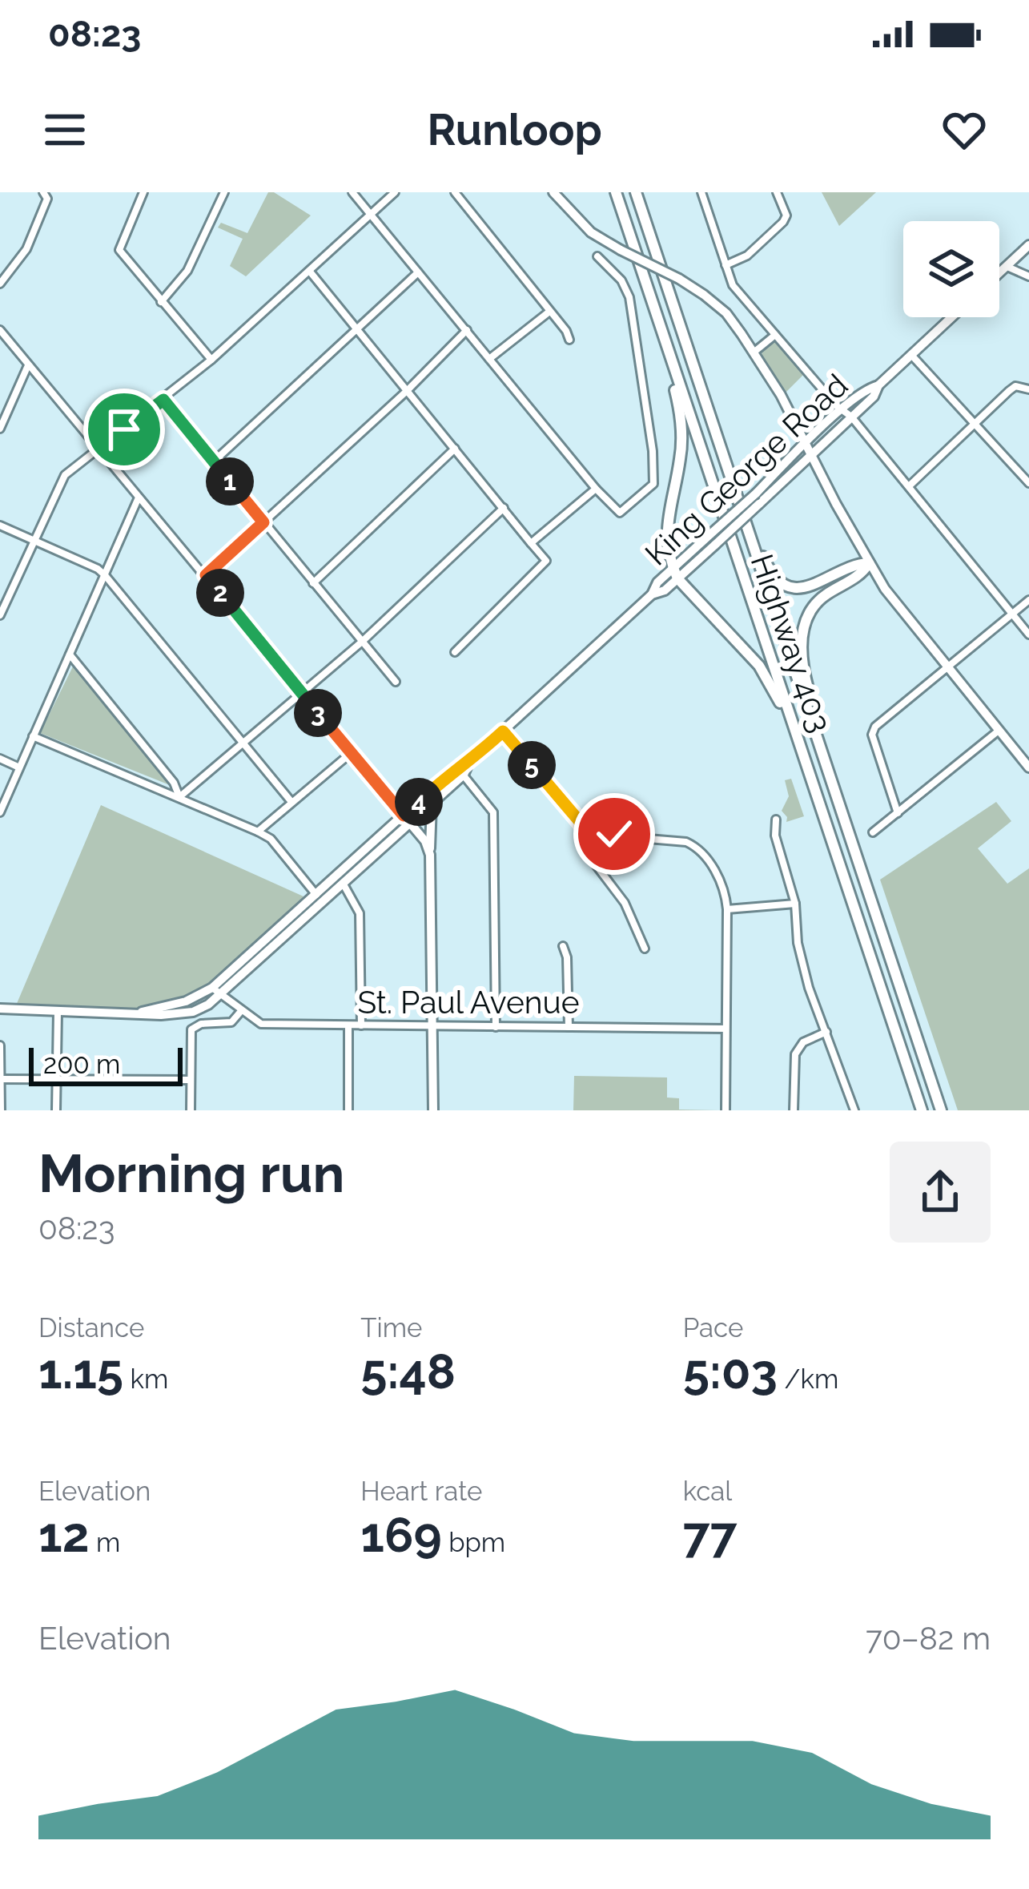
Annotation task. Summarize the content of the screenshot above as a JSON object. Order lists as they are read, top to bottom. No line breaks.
{"streets":{"highway":["Highway 403"],"main road":["King George Road"],"street":["St. Paul Avenue"]},"crossings":[["King George Road","St. Paul Avenue"]],"scale_bar":"200 m","page":{"status":"08:23","header":"Runloop","pins":["1","2","3","5","4"],"scale":"200 m","heading":["Morning run","08:23"],"stats":[["Distance","1.15 km"],["Time","5:48"],["Pace","5:03 /km"],["Elevation","12 m"],["Heart rate","169 bpm"],["kcal","77"]],"chart":["Elevation","70–82 m"]}}
